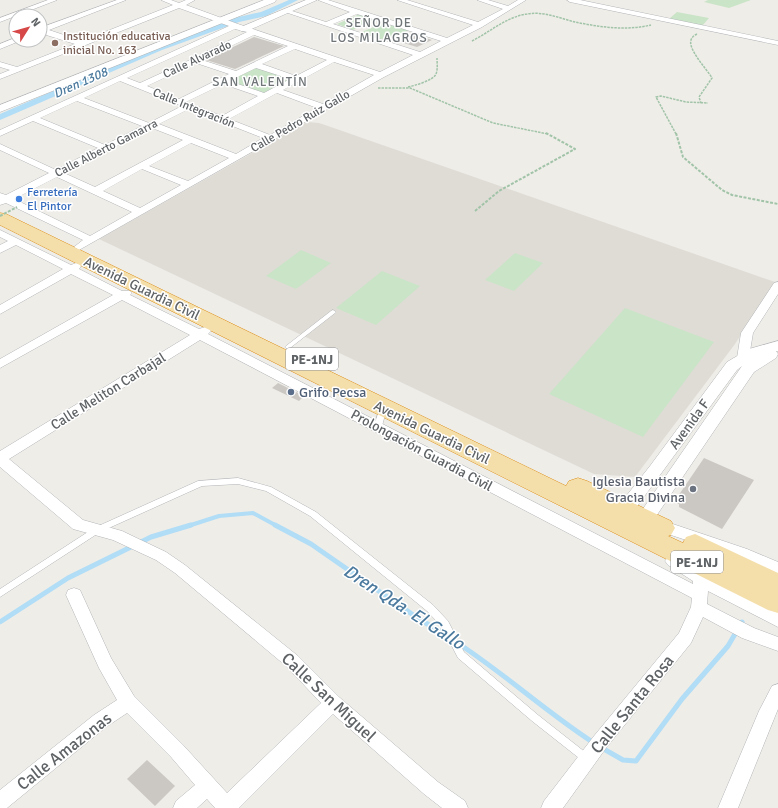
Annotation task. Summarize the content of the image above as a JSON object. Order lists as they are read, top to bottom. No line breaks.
{"streets":{"highway":["Avenida Guardia Civil","PE-1NJ"],"street":["Calle Alvarado","Calle Integración","Calle Pedro Ruiz Gallo","Calle Alberto Gamarra","Calle Meliton Carbajal","Avenida F","Prolongación Guardia Civil","Calle San Miguel","Calle Santa Rosa","Calle Amazonas"]},"crossings":[["Calle Alvarado","Calle Integración"],["Calle Integración","Calle Pedro Ruiz Gallo"],["Calle Integración","Calle Alberto Gamarra"],["Calle Pedro Ruiz Gallo","Avenida Guardia Civil"],["Calle Alberto Gamarra","Avenida Guardia Civil"],["Avenida Guardia Civil","Calle Meliton Carbajal"],["Avenida Guardia Civil","Avenida F"],["Avenida Guardia Civil","Prolongación Guardia Civil"],["Calle Meliton Carbajal","Calle San Miguel"],["Prolongación Guardia Civil","Calle Santa Rosa"]],"districts":["SEÑOR DE LOS MILAGROS","SAN VALENTÍN"],"water":["Dren 1308","Dren Qda. El Gallo"],"places":["Institución educativa inicial No. 163","Ferretería El Pintor","Grifo Pecsa","Iglesia Bautista Gracia Divina"],"north":"top right"}
